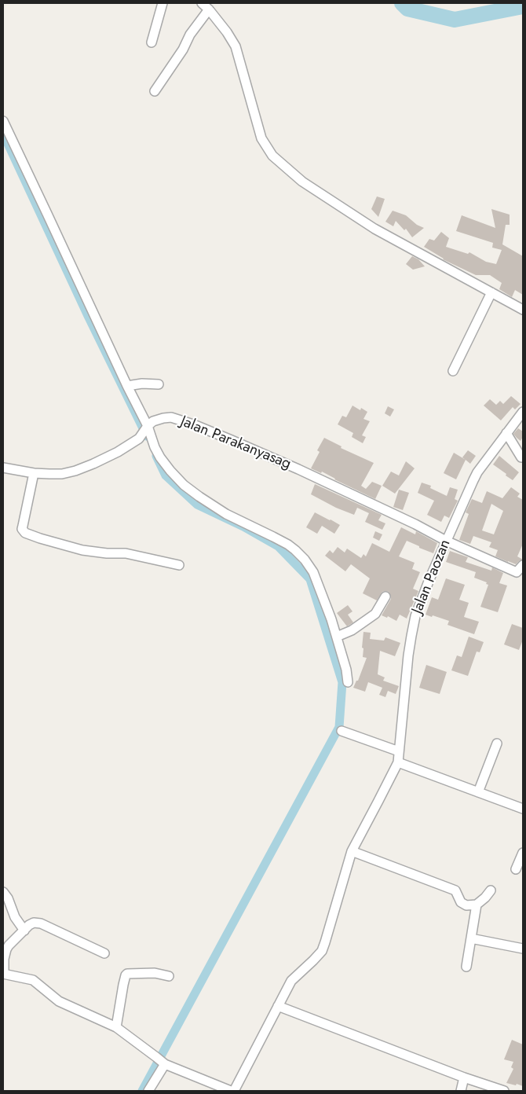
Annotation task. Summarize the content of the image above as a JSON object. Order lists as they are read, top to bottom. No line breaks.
{"streets":{"street":["Jalan Parakanyasag","Jalan Paozan"]},"crossings":[["Jalan Parakanyasag","Jalan Paozan"]]}
